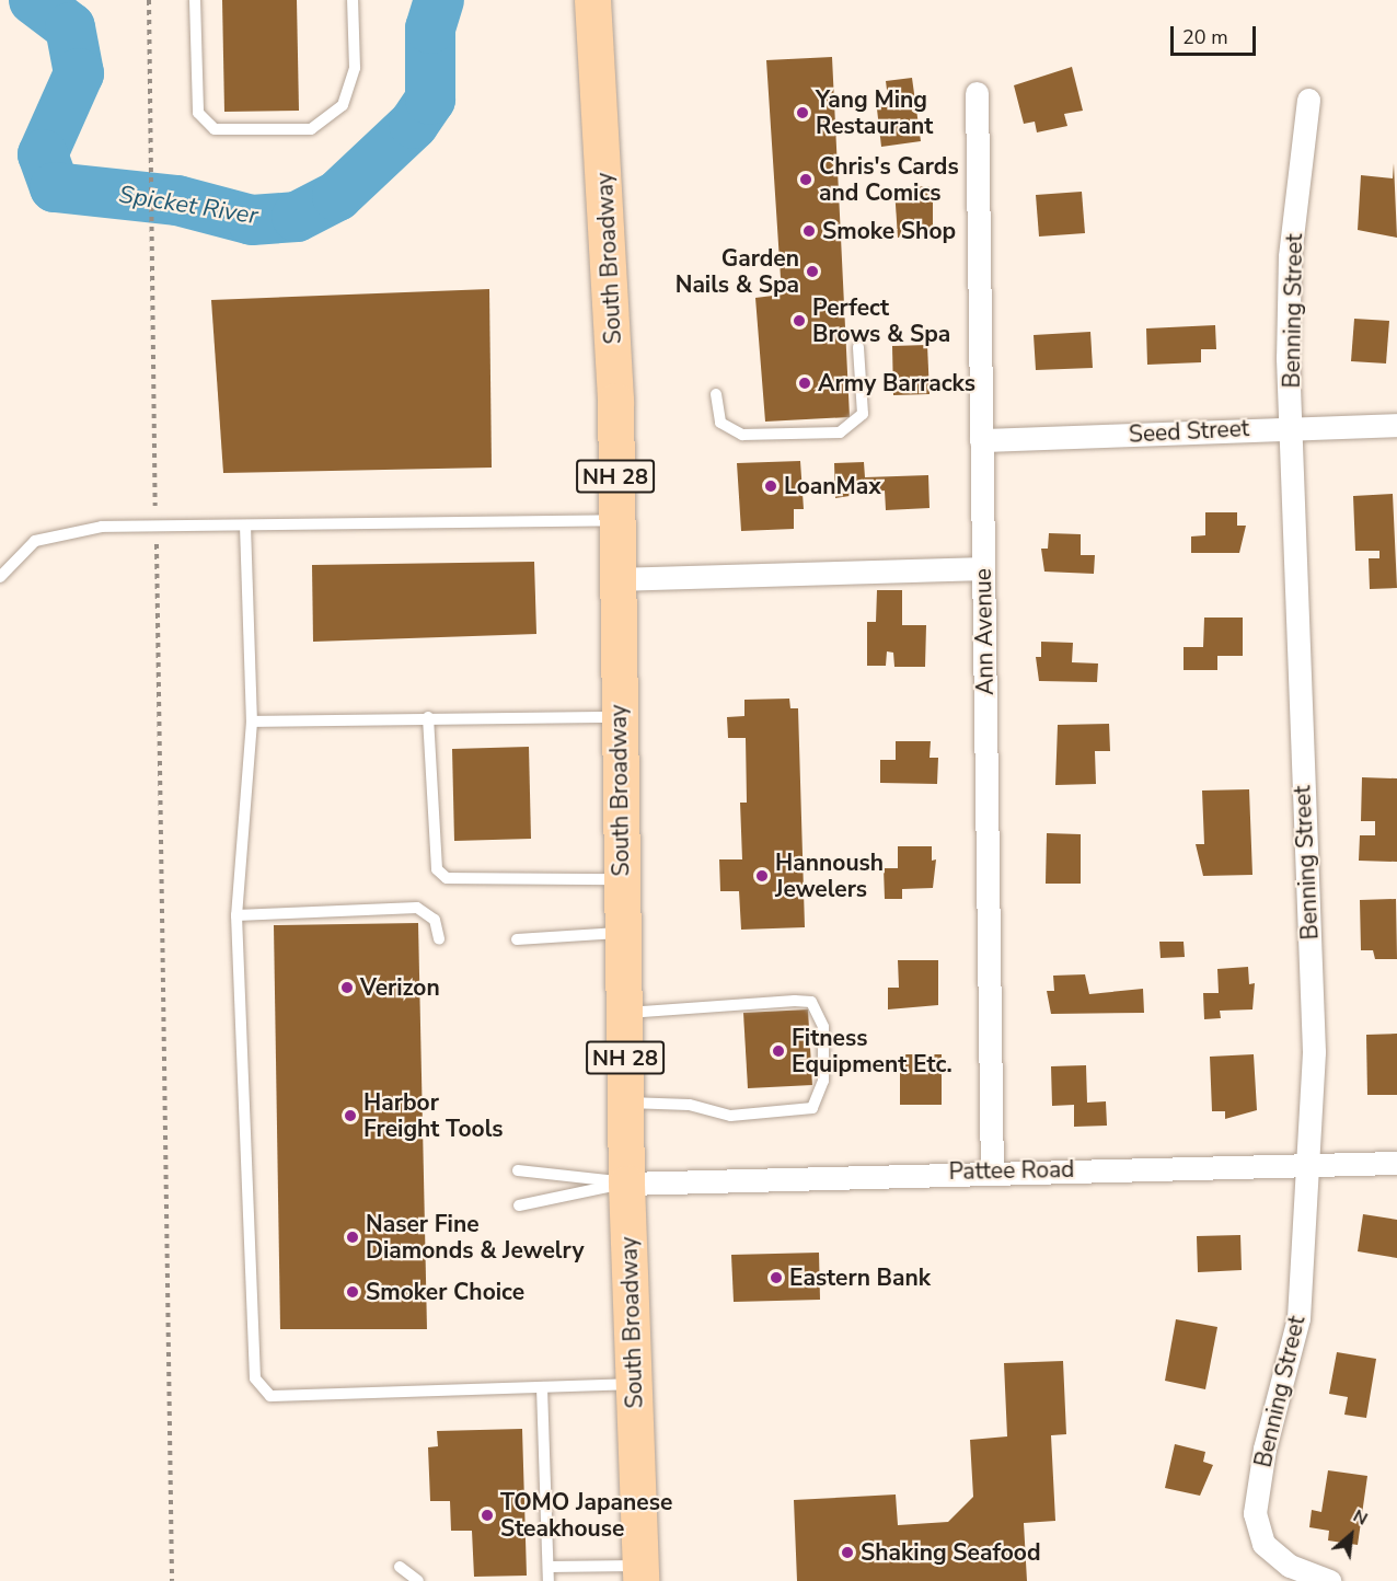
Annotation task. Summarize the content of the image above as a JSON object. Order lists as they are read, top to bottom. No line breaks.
{"streets":{"main road":["South Broadway","NH 28"],"street":["Benning Street","Seed Street","Ann Avenue","Pattee Road"]},"crossings":[["South Broadway","Pattee Road"],["Benning Street","Seed Street"],["Benning Street","Pattee Road"],["Seed Street","Ann Avenue"],["Ann Avenue","Pattee Road"]],"water":["Spicket River"],"places":["Yang Ming Restaurant","Chris's Cards and Comics","Smoke Shop","Garden Nails & Spa","Perfect Brows & Spa","Army Barracks","LoanMax","Hannoush Jewelers","Verizon","Fitness Equipment Etc.","Harbor Freight Tools","Naser Fine Diamonds & Jewelry","Eastern Bank","Smoker Choice","TOMO Japanese Steakhouse","Shaking Seafood"],"scale_bar":"20 m","north":"top right"}
